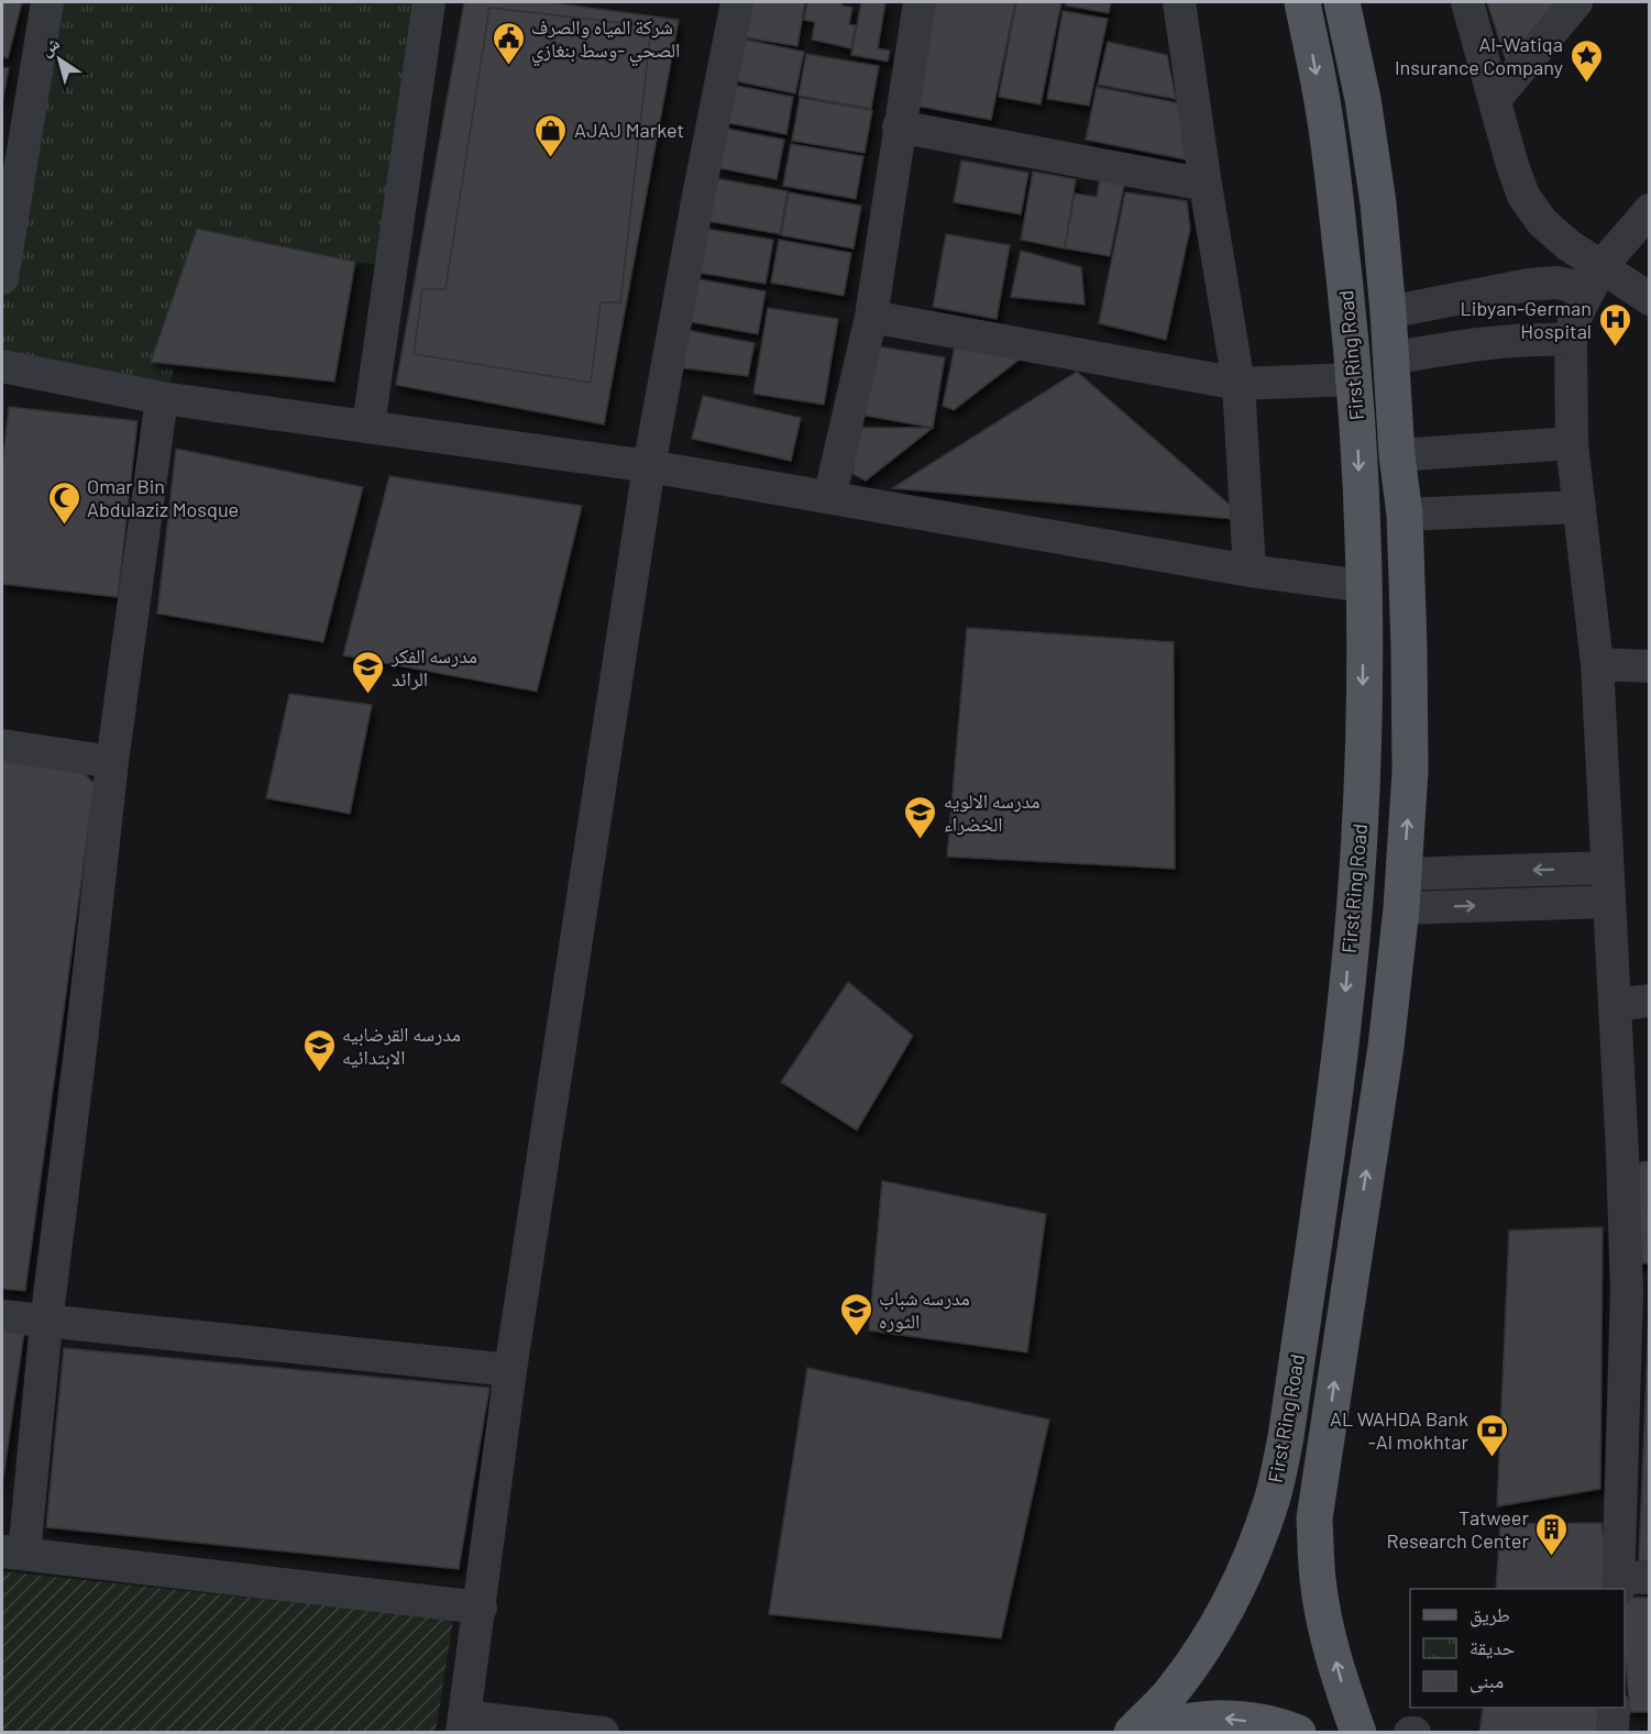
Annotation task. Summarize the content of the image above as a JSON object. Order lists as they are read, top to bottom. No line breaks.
{"streets":{"main road":["First Ring Road"]},"places":{"public building":["شركة المياه والصرف الصحي -وسط بنغازي"],"place":["Al-Watiqa Insurance Company"],"shop":["AJAJ Market"],"hospital":["Libyan-German Hospital"],"mosque":["Omar Bin Abdulaziz Mosque"],"school or university":["مدرسه الفكر الرائد","مدرسه الالويه الخضراء","مدرسه القرضابيه الابتدائيه","مدرسه شباب الثوره"],"bank":["AL WAHDA Bank -Al mokhtar"],"building":["Tatweer Research Center"]},"legend":["طريق","حديقة","مبنى"],"north":"top left"}
